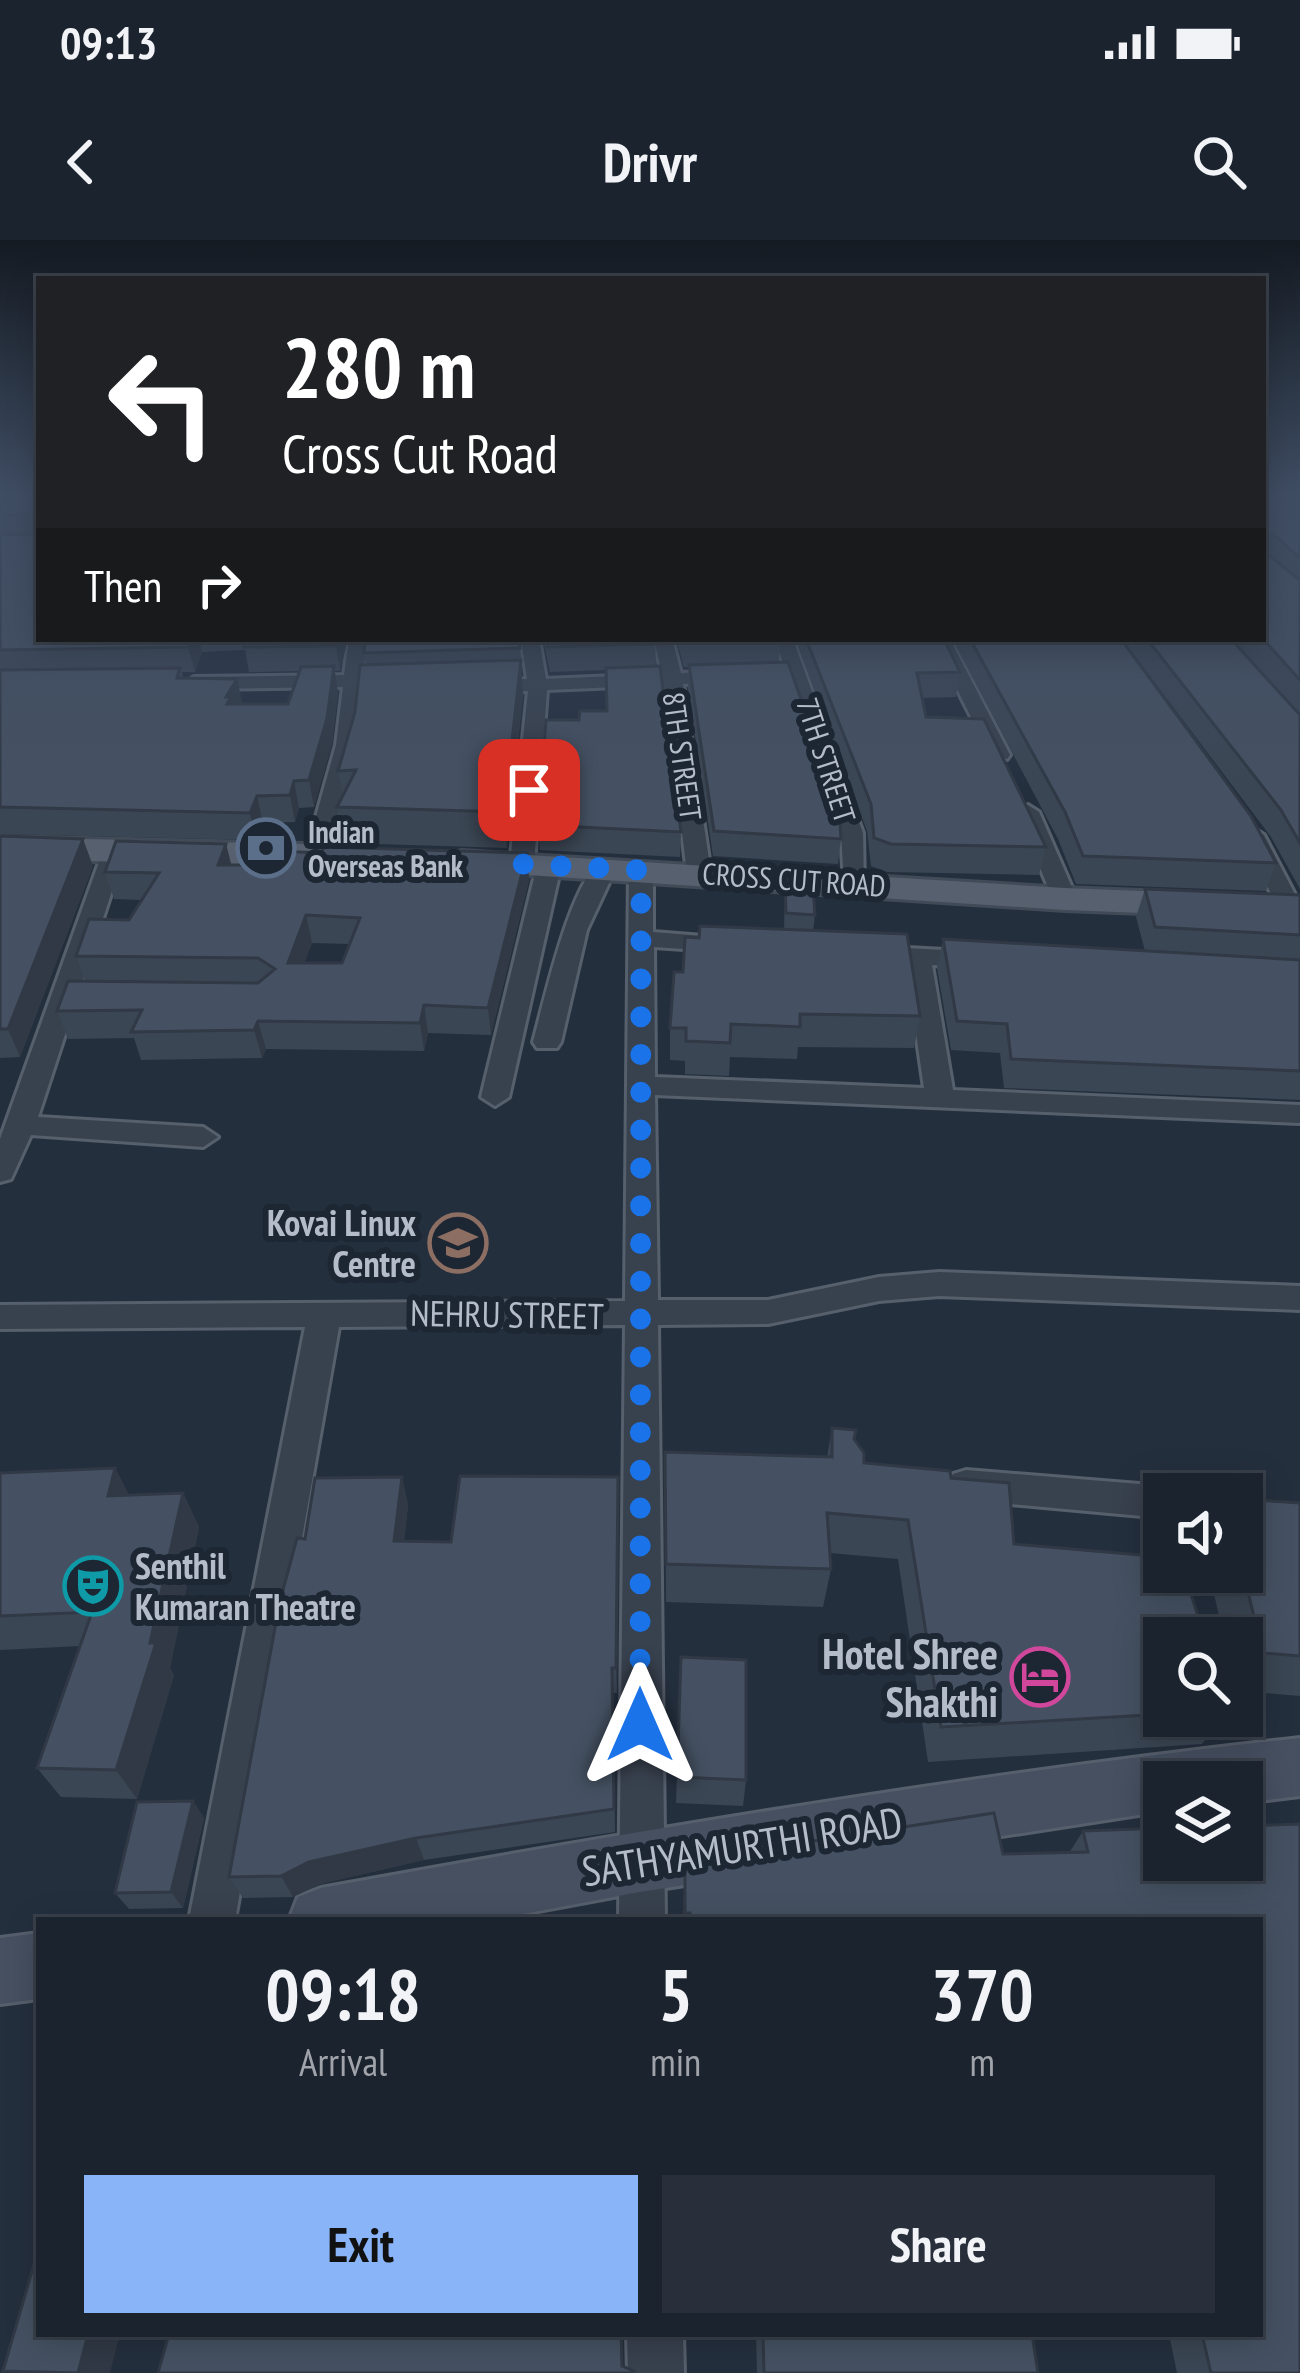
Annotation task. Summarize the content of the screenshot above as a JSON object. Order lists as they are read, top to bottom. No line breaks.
{"streets":{"main road":["CROSS CUT ROAD","SATHYAMURTHI ROAD"],"street":["8TH STREET","7TH STREET","NEHRU STREET"]},"crossings":[["8TH STREET","CROSS CUT ROAD"],["7TH STREET","CROSS CUT ROAD"]],"places":{"bank":["Indian Overseas Bank"],"school or university":["Kovai Linux Centre"],"theatre":["Senthil Kumaran Theatre"],"hotel":["Hotel Shree Shakthi"]},"page":{"status":"09:13","header":"Drivr","turn":["280 m","Cross Cut Road"],"then":"Then","eta":["09:18","Arrival","5","min","370","m"],"buttons":["Exit","Share"]}}
